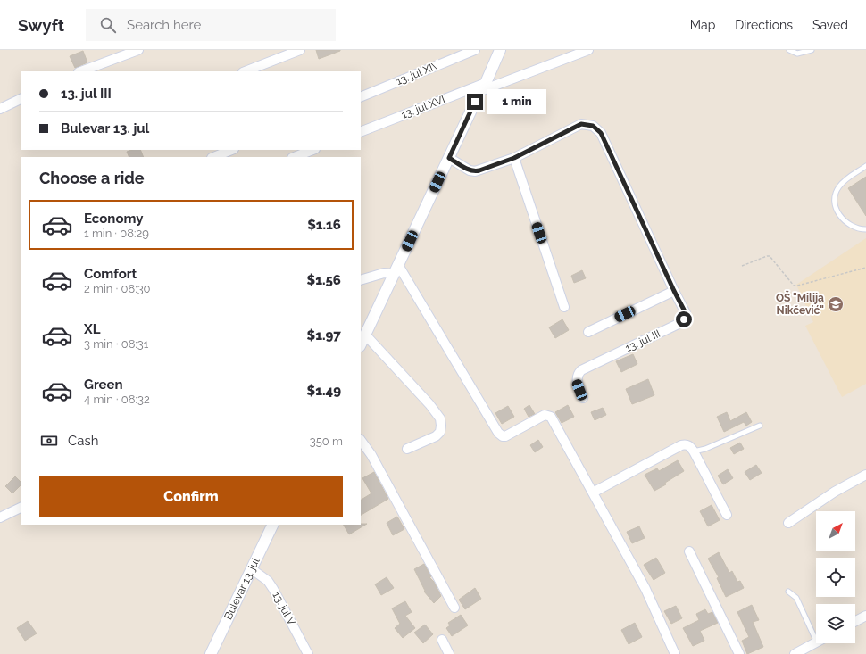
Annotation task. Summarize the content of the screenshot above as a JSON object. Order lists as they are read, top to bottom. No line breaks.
{"streets":{"street":["13. jul XIV","13. jul XVI","13. jul III","Bulevar 13. jul","13. jul V"]},"crossings":[["Bulevar 13. jul","13. jul V"]],"places":{"school or university":["OŠ \"Milija Nikčević\""]},"north":"top right","page":{"header":"Swyft","search":"Search here","nav":["Map","Directions","Saved"],"banner":["13. jul III","Bulevar 13. jul"],"bubble":"1 min","heading":"Choose a ride","list":[{"name":"Economy","note":"1 min · 08:29","value":"$1.16"},{"name":"Comfort","note":"2 min · 08:30","value":"$1.56"},{"name":"XL","note":"3 min · 08:31","value":"$1.97"},{"name":"Green","note":"4 min · 08:32","value":"$1.49"}],"pay":["Cash","350 m"],"buttons":"Confirm"}}
